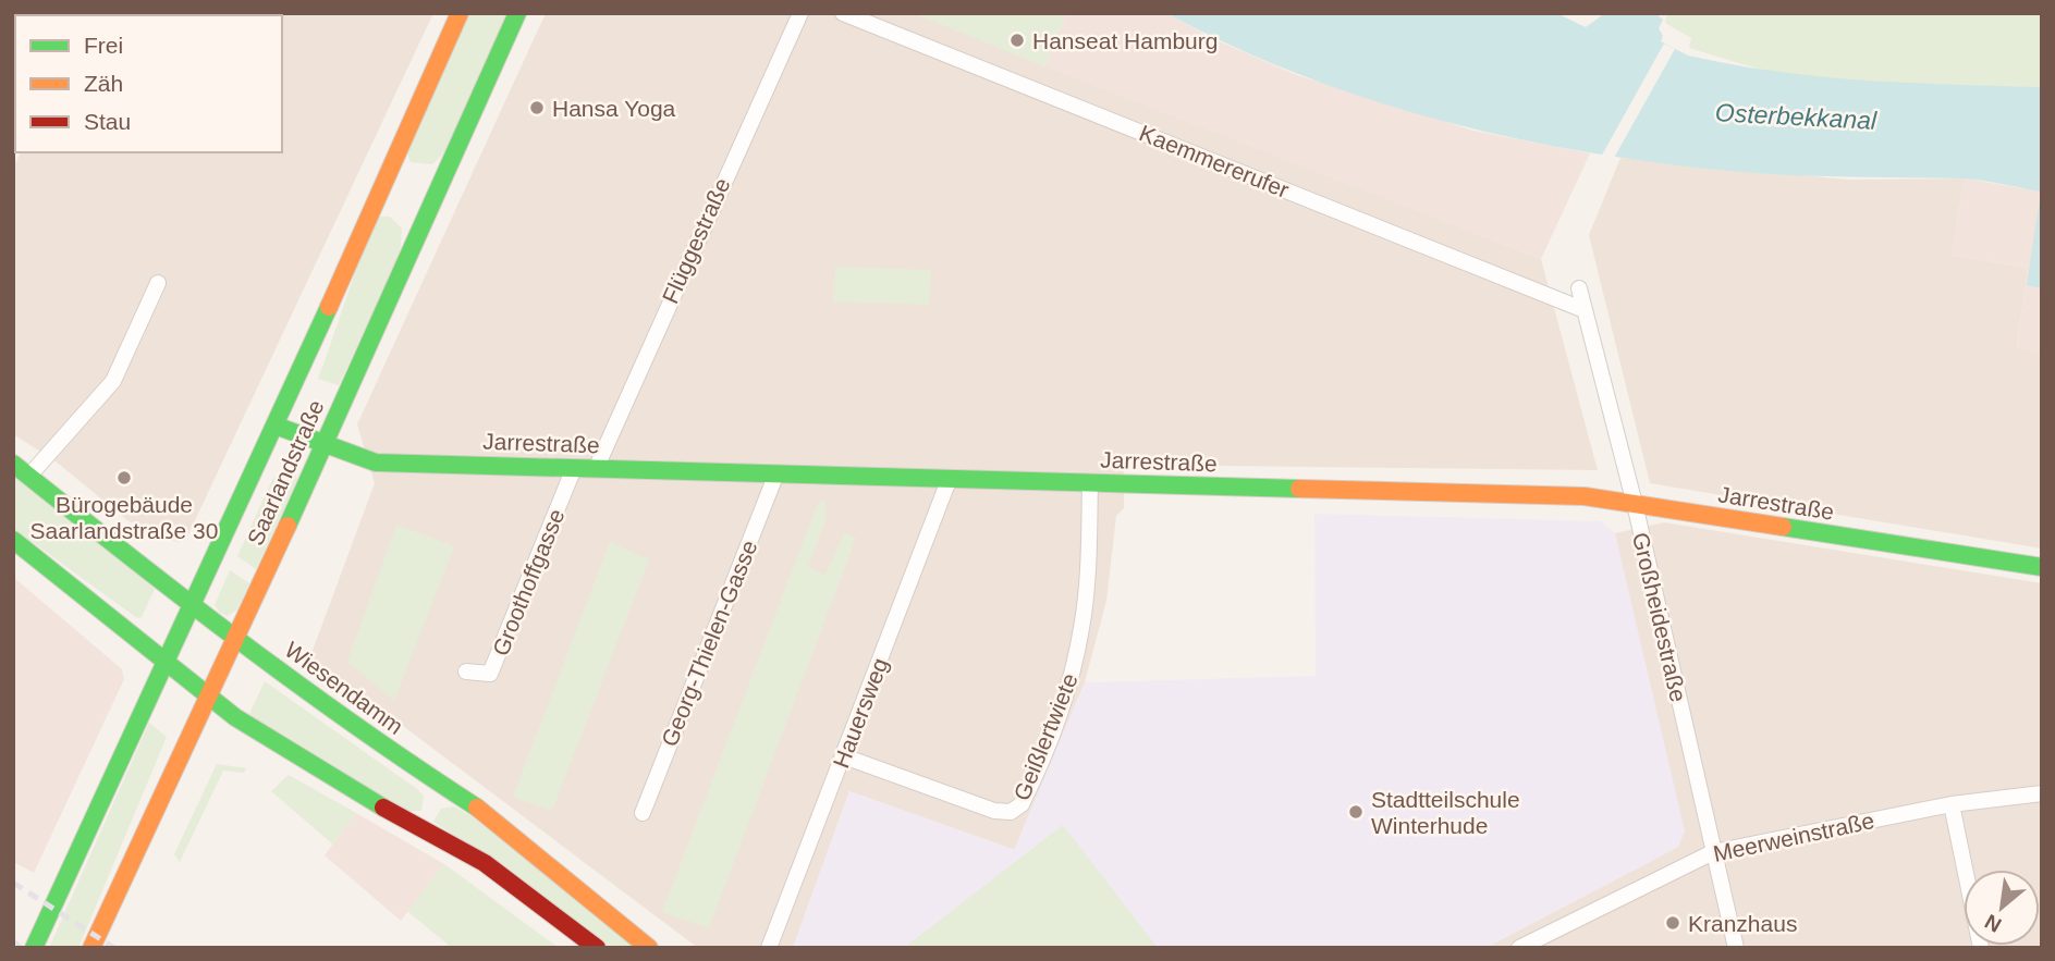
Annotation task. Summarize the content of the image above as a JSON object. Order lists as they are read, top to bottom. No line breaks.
{"streets":{"street":["Kaemmererufer","Flüggestraße","Jarrestraße","Saarlandstraße","Groothoffgasse","Großheidestraße","Georg-Thielen-Gasse","Wiesendamm","Hauersweg","Geißlertwiete","Meerweinstraße"]},"crossings":[["Kaemmererufer","Großheidestraße"],["Flüggestraße","Jarrestraße"],["Jarrestraße","Saarlandstraße"],["Jarrestraße","Groothoffgasse"],["Jarrestraße","Großheidestraße"],["Jarrestraße","Georg-Thielen-Gasse"],["Jarrestraße","Hauersweg"],["Jarrestraße","Geißlertwiete"],["Saarlandstraße","Wiesendamm"],["Großheidestraße","Meerweinstraße"],["Hauersweg","Geißlertwiete"]],"water":["Osterbekkanal"],"places":["Hanseat Hamburg","Hansa Yoga","Bürogebäude Saarlandstraße 30","Stadtteilschule Winterhude","Kranzhaus"],"legend":["Frei","Zäh","Stau"],"north":"bottom left"}
